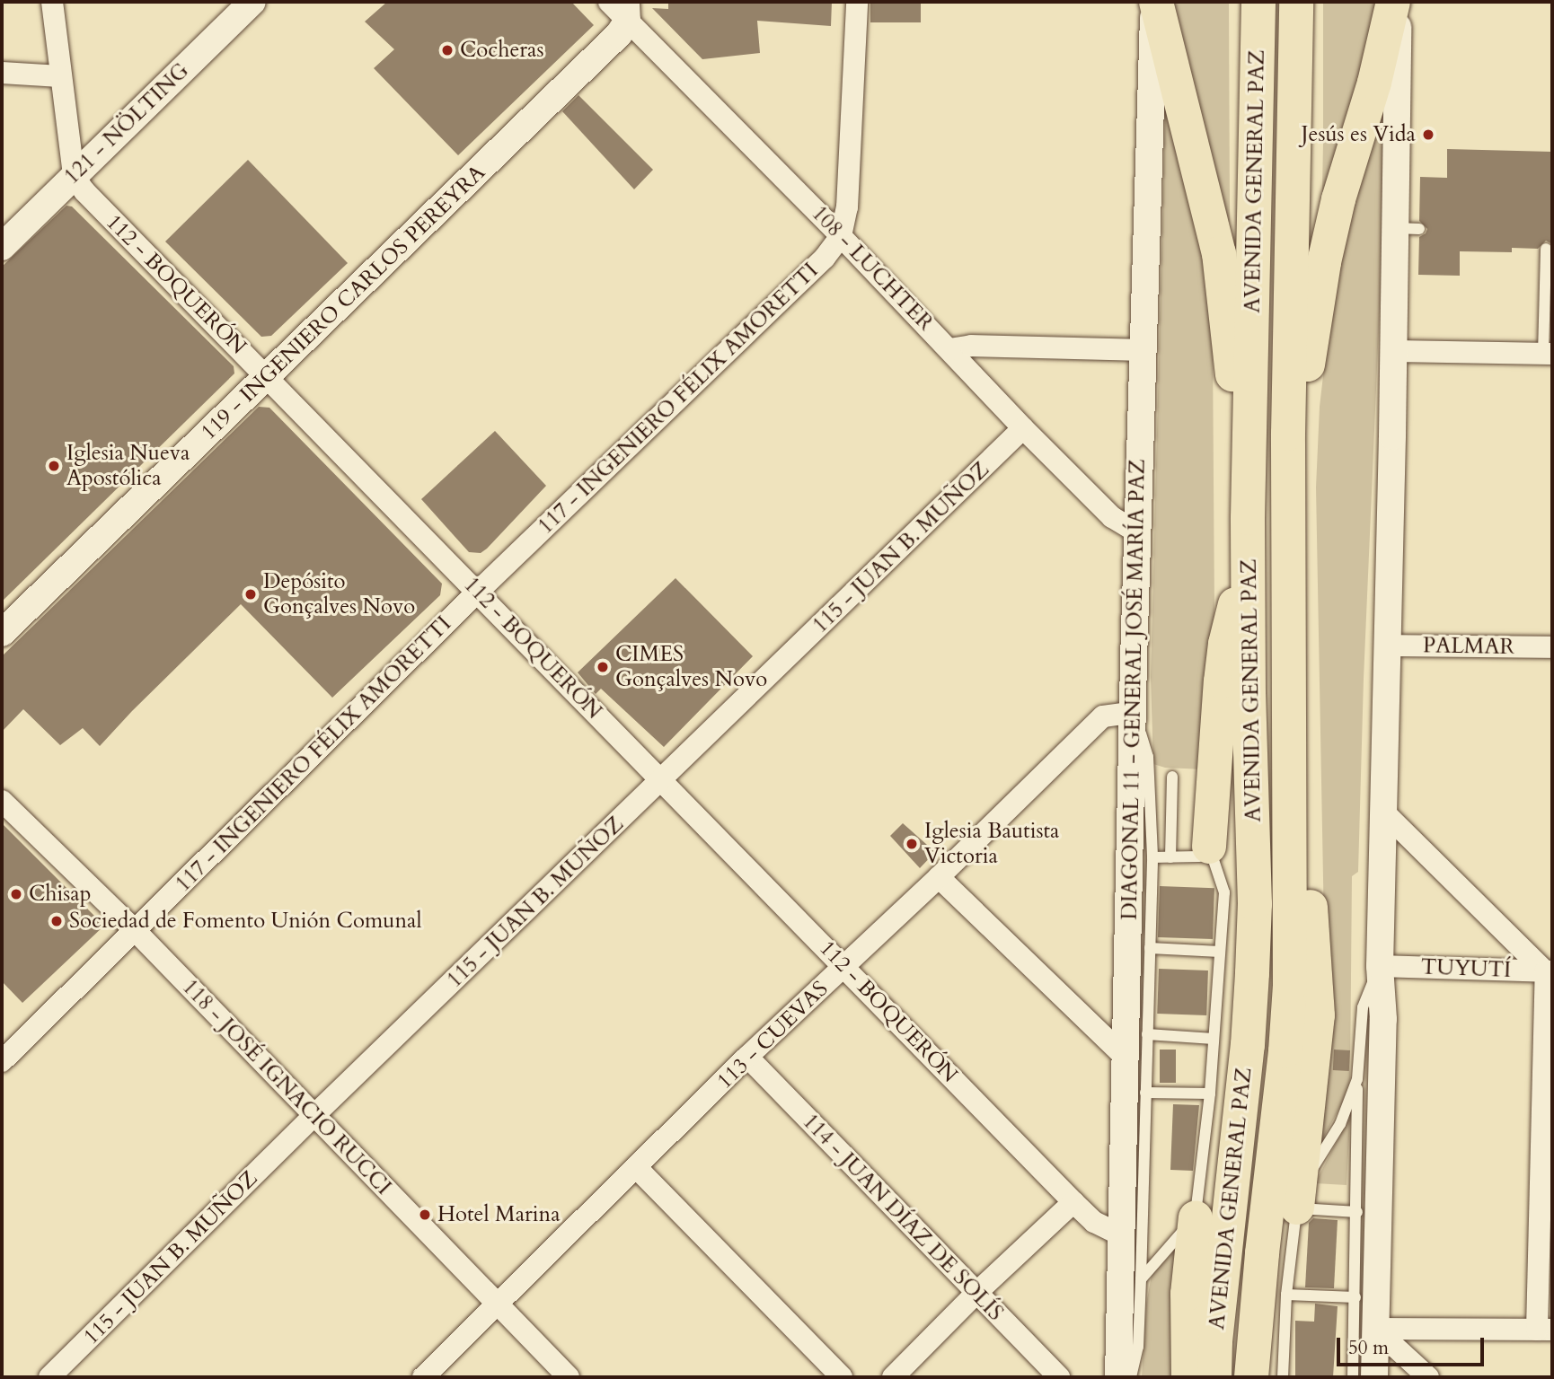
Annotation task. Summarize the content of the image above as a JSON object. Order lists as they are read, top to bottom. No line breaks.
{"streets":{"highway":["AVENIDA GENERAL PAZ"],"street":["121 - NÖLTING","108 - LUCHTER","112 - BOQUERÓN","119 - INGENIERO CARLOS PEREYRA","117 - INGENIERO FÉLIX AMORETTI","115 - JUAN B. MUÑOZ","PALMAR","DIAGONAL 11 - GENERAL JOSÉ MARÍA PAZ","TUYUTÍ","113 - CUEVAS","118 - JOSÉ IGNACIO RUCCI","114 - JUAN DÍAZ DE SOLÍS"]},"crossings":[["121 - NÖLTING","112 - BOQUERÓN"],["108 - LUCHTER","119 - INGENIERO CARLOS PEREYRA"],["108 - LUCHTER","117 - INGENIERO FÉLIX AMORETTI"],["108 - LUCHTER","115 - JUAN B. MUÑOZ"],["108 - LUCHTER","DIAGONAL 11 - GENERAL JOSÉ MARÍA PAZ"],["112 - BOQUERÓN","119 - INGENIERO CARLOS PEREYRA"],["112 - BOQUERÓN","117 - INGENIERO FÉLIX AMORETTI"],["112 - BOQUERÓN","115 - JUAN B. MUÑOZ"],["112 - BOQUERÓN","DIAGONAL 11 - GENERAL JOSÉ MARÍA PAZ"],["112 - BOQUERÓN","113 - CUEVAS"],["117 - INGENIERO FÉLIX AMORETTI","118 - JOSÉ IGNACIO RUCCI"],["115 - JUAN B. MUÑOZ","118 - JOSÉ IGNACIO RUCCI"],["DIAGONAL 11 - GENERAL JOSÉ MARÍA PAZ","113 - CUEVAS"],["113 - CUEVAS","118 - JOSÉ IGNACIO RUCCI"],["113 - CUEVAS","114 - JUAN DÍAZ DE SOLÍS"]],"places":["Cocheras","Jesús es Vida","Iglesia Nueva Apostólica","Depósito Gonçalves Novo","CIMES Gonçalves Novo","Iglesia Bautista Victoria","Chisap","Sociedad de Fomento Unión Comunal","Hotel Marina"],"scale_bar":"50 m"}
